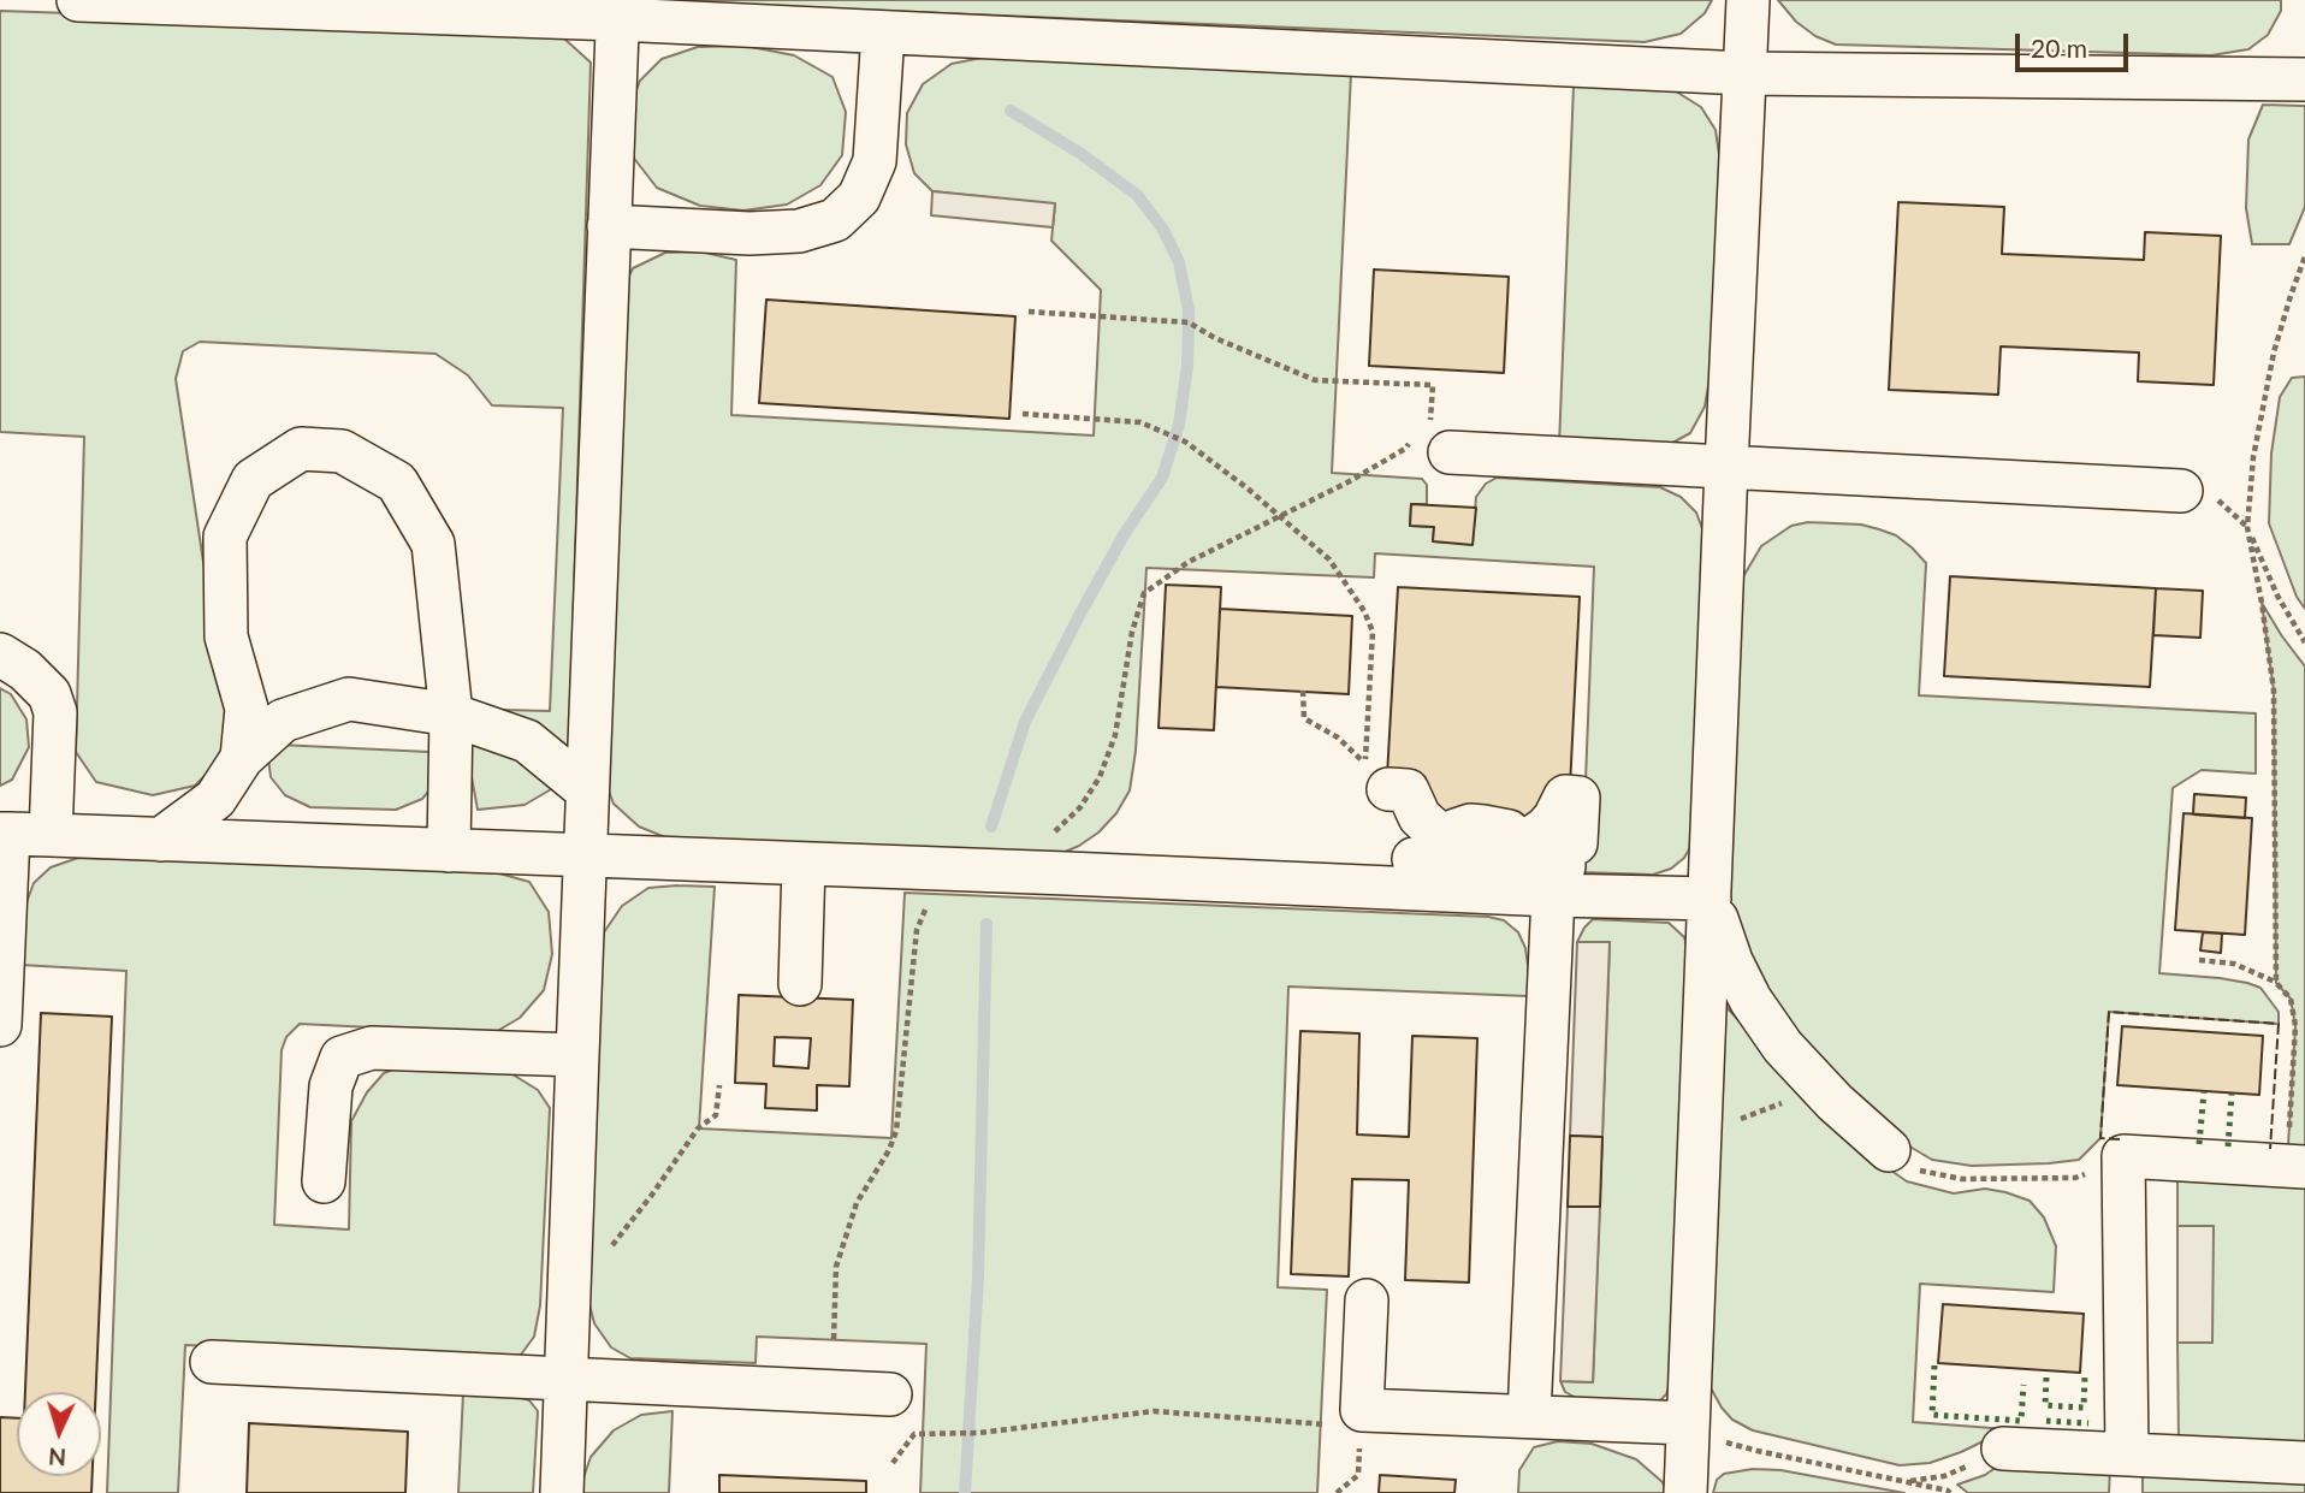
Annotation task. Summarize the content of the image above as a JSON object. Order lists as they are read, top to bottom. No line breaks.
{"scale_bar":"20 m","north":"bottom"}
